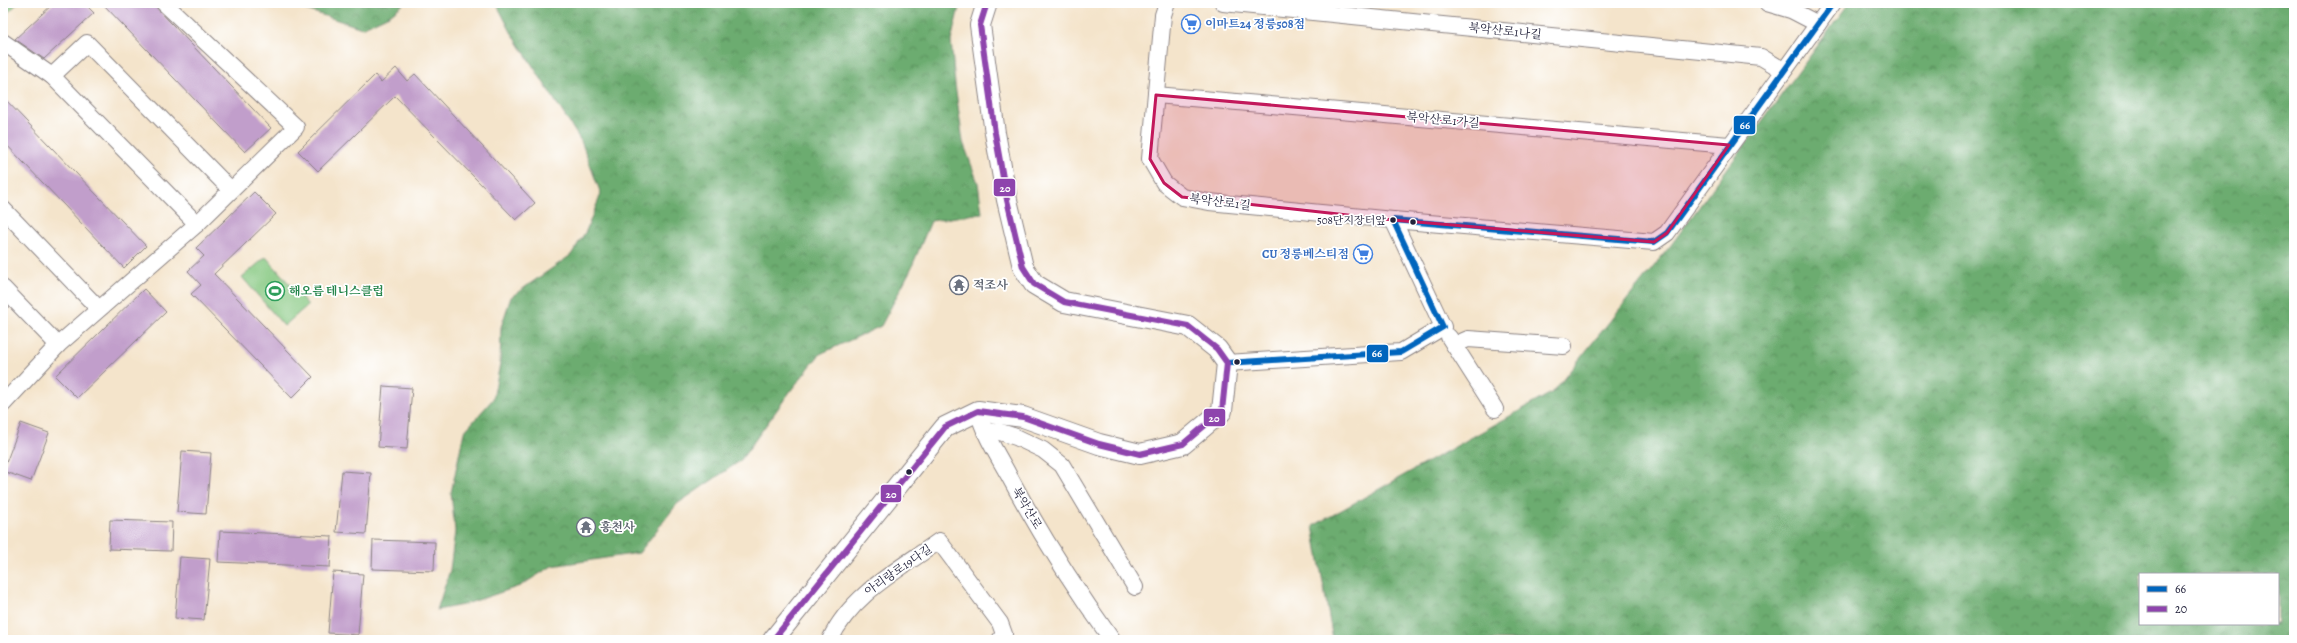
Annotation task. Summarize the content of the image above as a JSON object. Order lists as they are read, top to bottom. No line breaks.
{"streets":{"street":["북악산로1나길","북악산로1가길","북악산로1길","북악산로","아리랑로19다길"]},"crossings":[["북악산로1나길","북악산로1길"],["북악산로1가길","북악산로1길"]],"places":{"supermarket":["이마트24 정릉508점","CU 정릉베스티점"],"other":["508단지장터앞"],"temple":["적조사","흥천사"],"sports":["해오름 테니스클럽"]},"lines":["transit line 66","transit line 20"],"legend":["66","20"]}
